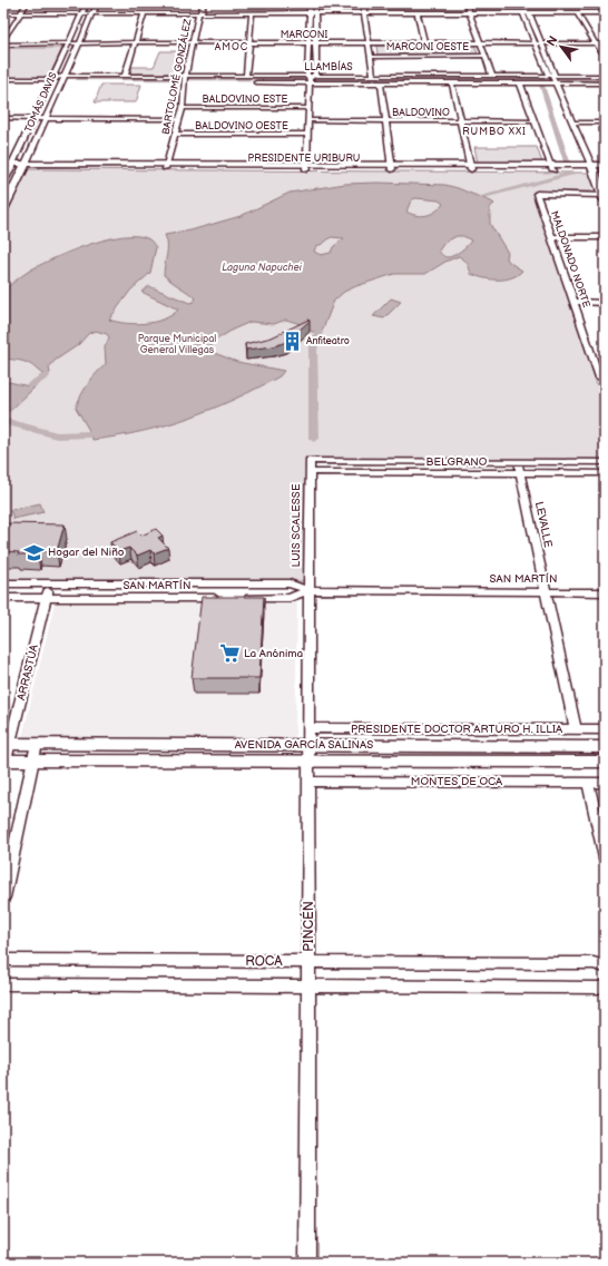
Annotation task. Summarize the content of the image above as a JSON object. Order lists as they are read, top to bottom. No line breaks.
{"streets":{"street":["MARCONI","MARCONI OESTE","LLAMBÍAS","BARTOLOMÉ GONZÁLEZ","BALDOVINO ESTE","TOMÁS DAVIS","BALDOVINO","BALDOVINO OESTE","PRESIDENTE URIBURU","MALDONADO NORTE","BELGRANO","LEVALLE","LUIS SCALESSE","SAN MARTÍN","ARRASTÚA","PRESIDENTE DOCTOR ARTURO H. ILLIA","AVENIDA GARCÍA SALINAS","MONTES DE OCA","PINCÉN","ROCA"]},"crossings":[["MARCONI","BARTOLOMÉ GONZÁLEZ"],["MARCONI","TOMÁS DAVIS"],["LLAMBÍAS","BARTOLOMÉ GONZÁLEZ"],["LLAMBÍAS","TOMÁS DAVIS"],["BARTOLOMÉ GONZÁLEZ","BALDOVINO ESTE"],["BARTOLOMÉ GONZÁLEZ","BALDOVINO OESTE"],["BARTOLOMÉ GONZÁLEZ","PRESIDENTE URIBURU"],["TOMÁS DAVIS","PRESIDENTE URIBURU"],["BELGRANO","LEVALLE"],["BELGRANO","LUIS SCALESSE"],["LEVALLE","SAN MARTÍN"],["LEVALLE","PRESIDENTE DOCTOR ARTURO H. ILLIA"],["LUIS SCALESSE","SAN MARTÍN"],["LUIS SCALESSE","PINCÉN"],["SAN MARTÍN","ARRASTÚA"],["SAN MARTÍN","PINCÉN"],["ARRASTÚA","AVENIDA GARCÍA SALINAS"],["PRESIDENTE DOCTOR ARTURO H. ILLIA","PINCÉN"],["AVENIDA GARCÍA SALINAS","PINCÉN"],["MONTES DE OCA","PINCÉN"],["PINCÉN","ROCA"]],"districts":["AMOC","RUMBO XXI"],"water":["Laguna Napuchei"],"parks":["Parque Municipal General Villegas"],"places":{"building":["Anfiteatro"],"school or university":["Hogar del Niño"],"supermarket":["La Anónima"]},"north":"top left"}
